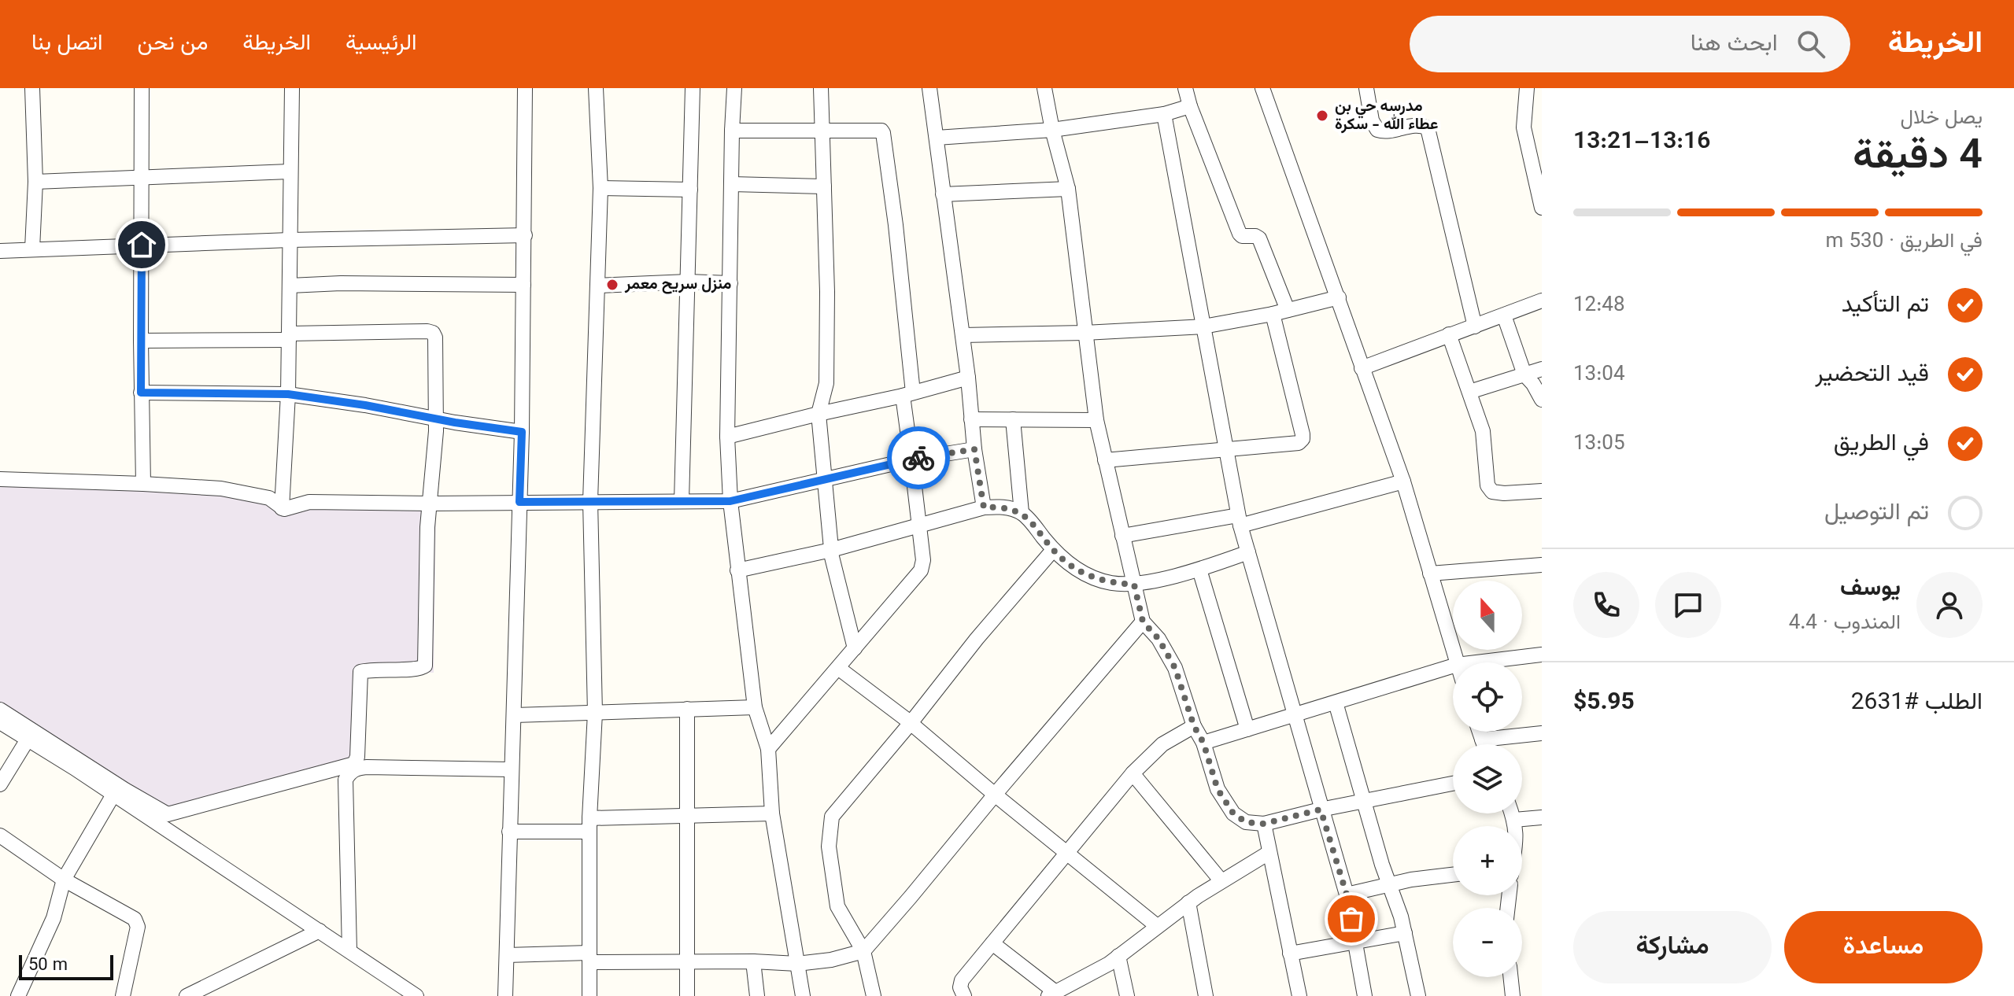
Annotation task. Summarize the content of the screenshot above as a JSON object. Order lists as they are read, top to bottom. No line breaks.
{"places":["مدرسه حي بن عطاء الله - سكرة","منزل سريح معمر"],"scale_bar":"50 m","north":"top","page":{"header":"الخريطة","search":"ابحث هنا","nav":["الرئيسية","الخريطة","من نحن","اتصل بنا"],"heading":["4 دقيقة","يصل خلال","13:16–13:21"],"panel":["يوسف","المندوب · 4.4","الطلب #2631","$5.95"],"bar":"في الطريق · 530 m","list":[["تم التأكيد","12:48"],["قيد التحضير","13:04"],["في الطريق","13:05"],"تم التوصيل"],"map_buttons":["+","−"],"buttons":["مساعدة","مشاركة"],"scale":"50 m"}}
